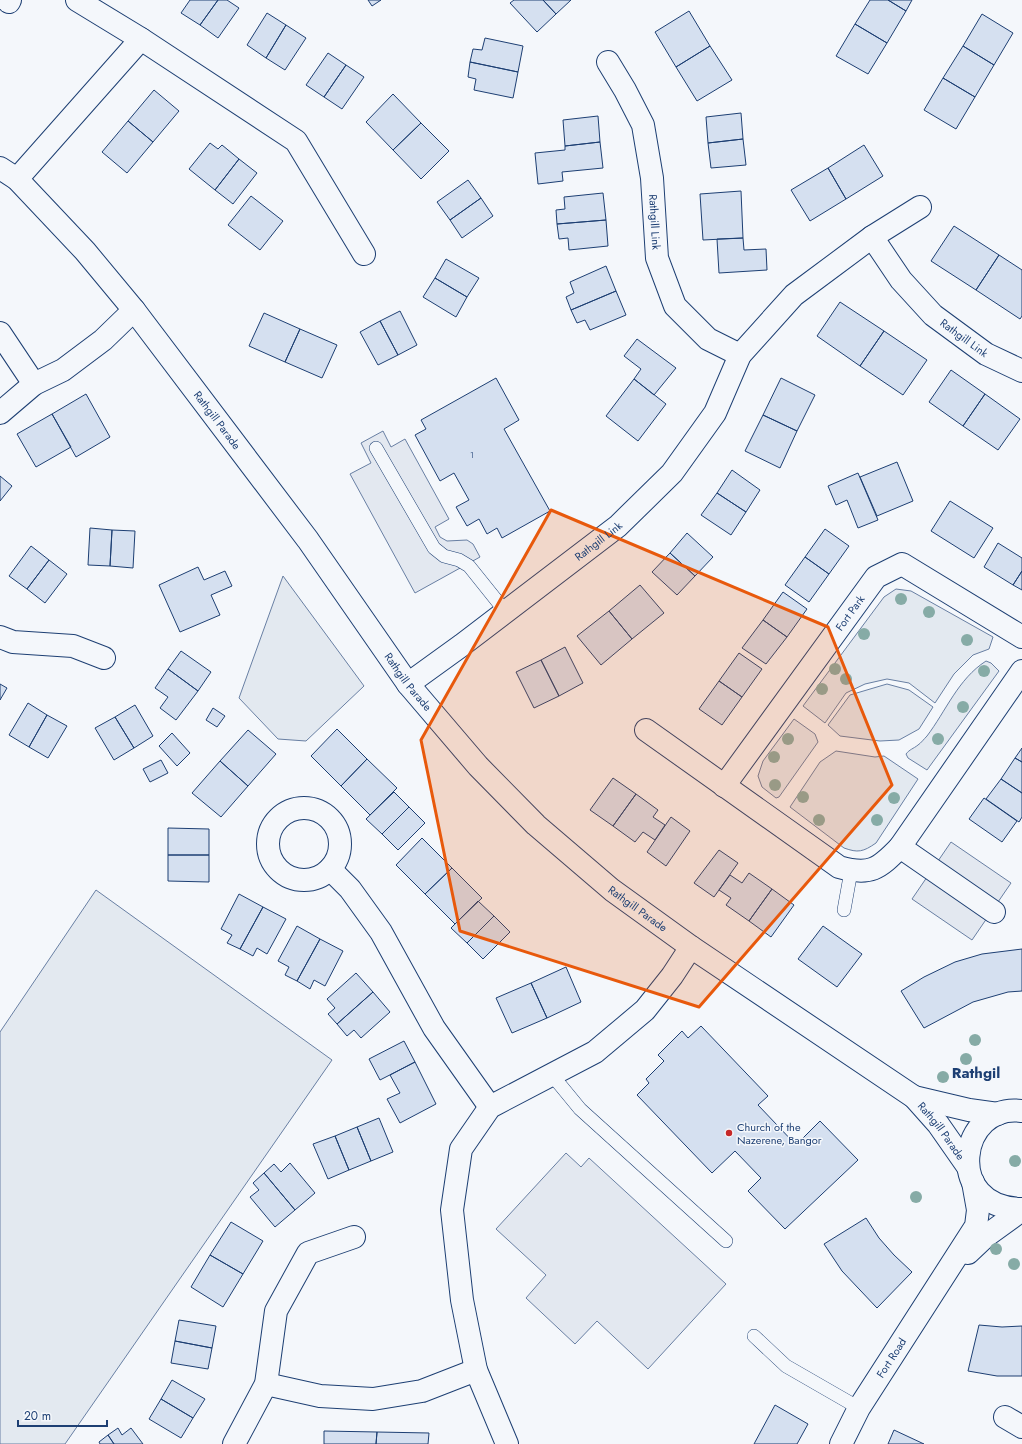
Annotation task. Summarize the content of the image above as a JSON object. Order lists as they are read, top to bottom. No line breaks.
{"streets":{"street":["Rathgill Link","Rathgill Parade","Fort Park","Fort Road"]},"crossings":[["Rathgill Link","Rathgill Parade"],["Rathgill Parade","Fort Road"]],"districts":["Rathgil"],"places":["Church of the Nazerene, Bangor"],"house_numbers":["1"],"scale_bar":"20 m"}
